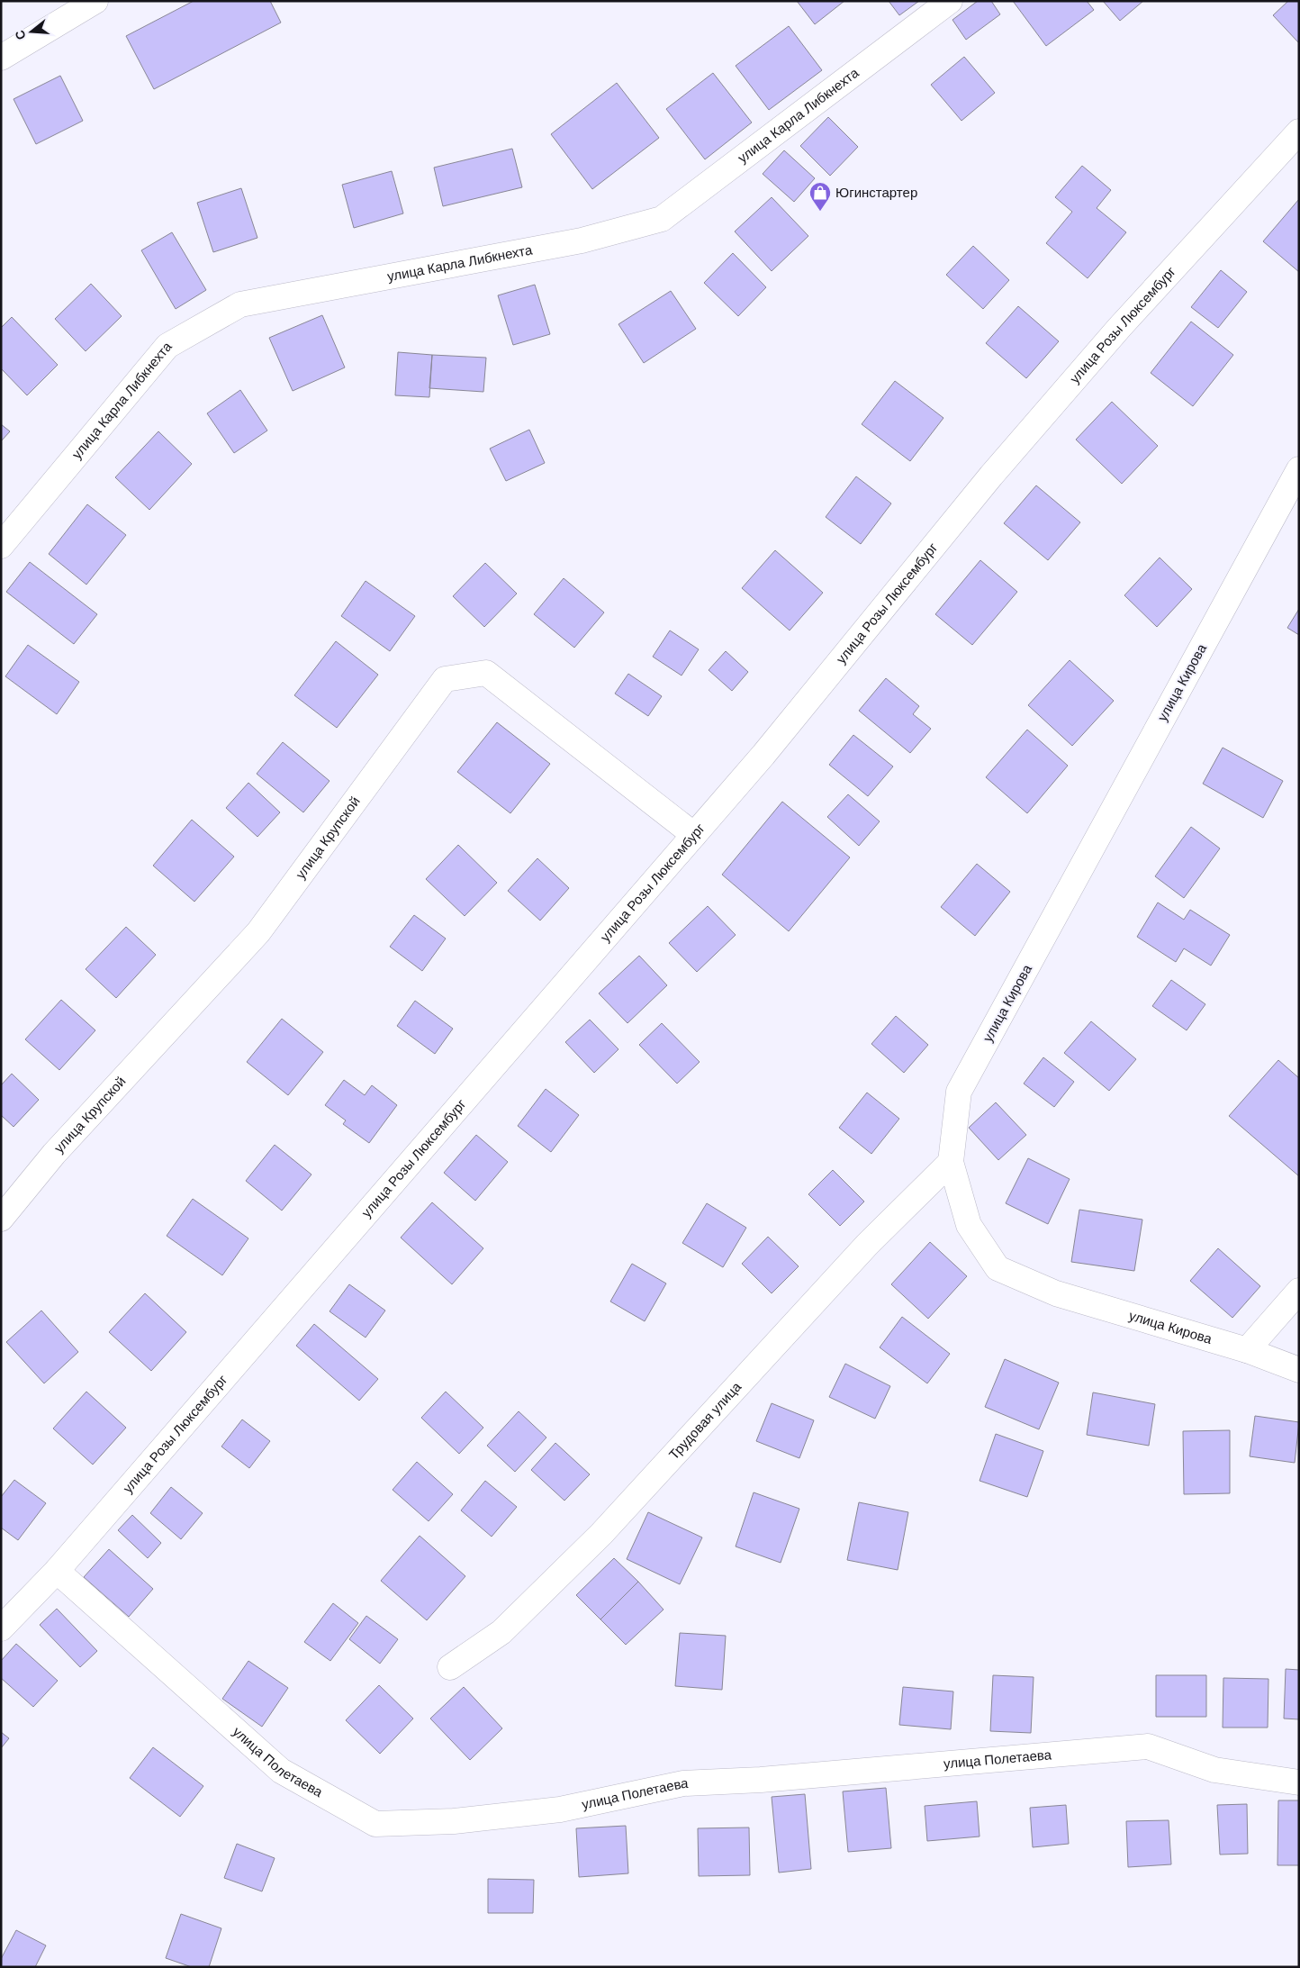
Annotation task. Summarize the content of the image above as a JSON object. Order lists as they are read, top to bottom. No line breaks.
{"streets":{"street":["улица Карла Либкнехта","улица Розы Люксембург","улица Кирова","улица Крупской","Трудовая улица","улица Полетаева"]},"crossings":[["улица Розы Люксембург","улица Крупской"],["улица Розы Люксембург","улица Полетаева"],["улица Кирова","Трудовая улица"]],"places":{"shop":["Югинстартер"]},"north":"left"}
